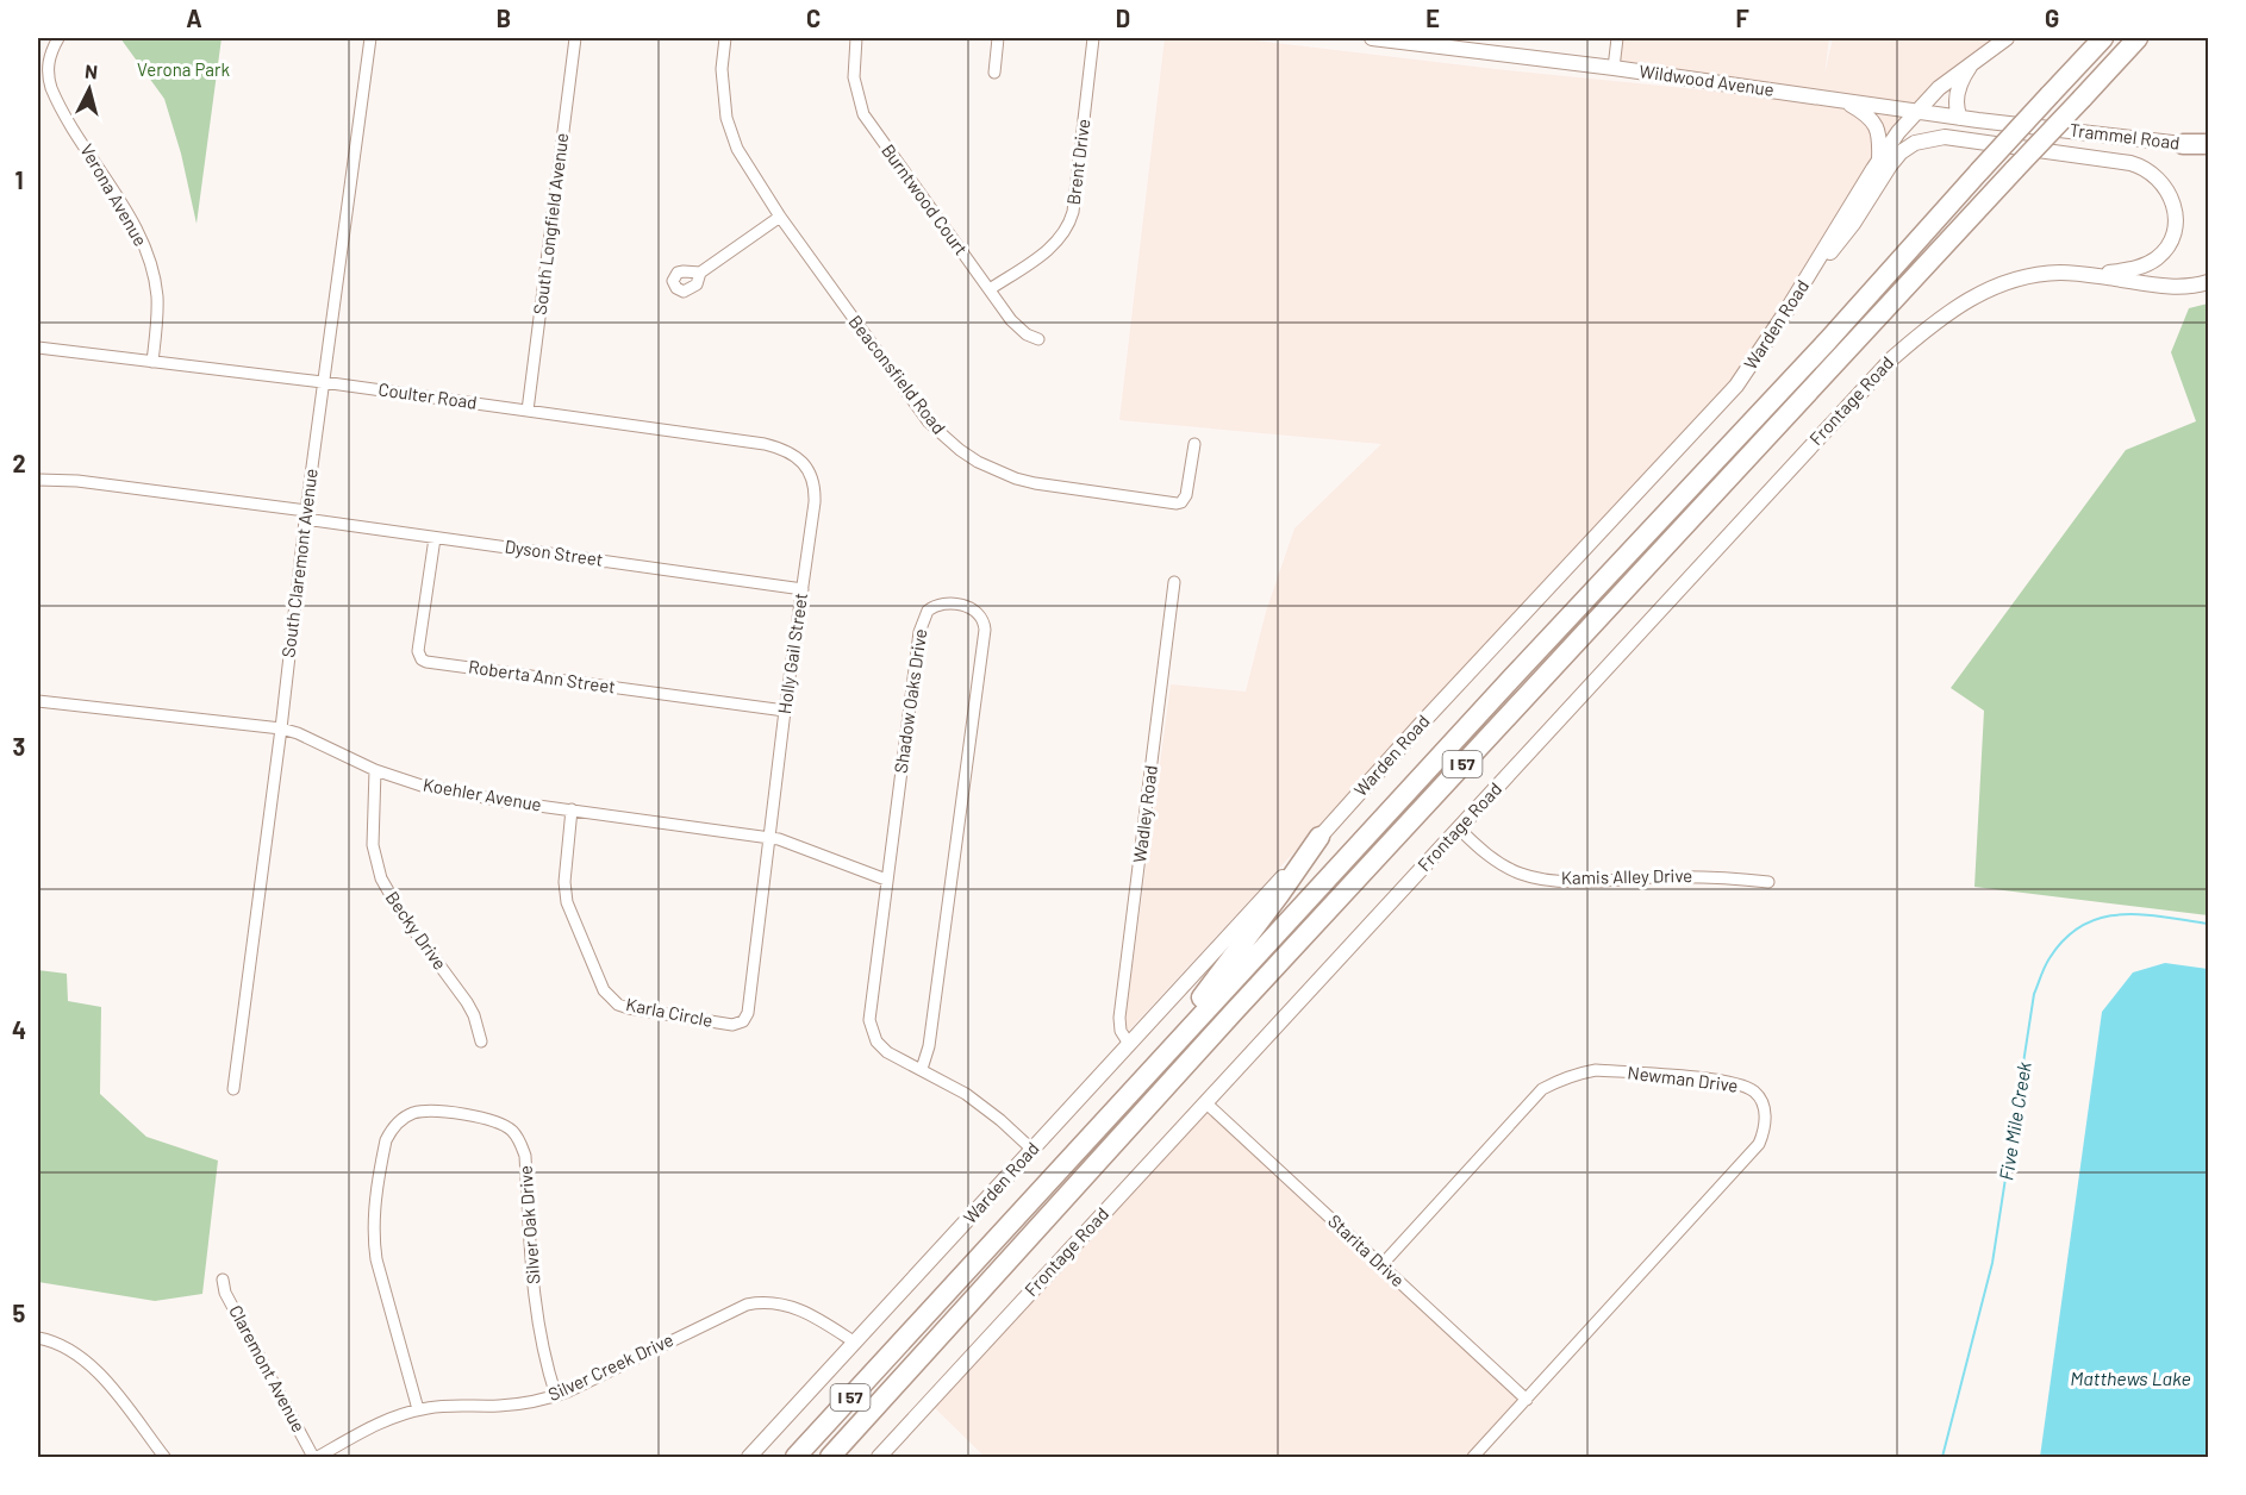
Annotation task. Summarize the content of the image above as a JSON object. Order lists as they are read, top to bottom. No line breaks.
{"streets":{"highway":["I 57"],"main road":["Wildwood Avenue","Trammel Road","Warden Road","Frontage Road"],"street":["Brent Drive","Verona Avenue","Burntwood Court","South Longfield Avenue","Beaconsfield Road","Coulter Road","Dyson Street","South Claremont Avenue","Holly Gail Street","Roberta Ann Street","Shadow Oaks Drive","Koehler Avenue","Wadley Road","Kamis Alley Drive","Becky Drive","Karla Circle","Newman Drive","Silver Oak Drive","Starita Drive","Silver Creek Drive","Claremont Avenue"]},"crossings":[["Wildwood Avenue","Trammel Road"],["Wildwood Avenue","Warden Road"],["Brent Drive","Burntwood Court"],["Verona Avenue","Coulter Road"],["South Longfield Avenue","Coulter Road"],["Warden Road","Shadow Oaks Drive"],["Warden Road","Wadley Road"],["Warden Road","Silver Creek Drive"],["Coulter Road","South Claremont Avenue"],["Coulter Road","Holly Gail Street"],["Frontage Road","Kamis Alley Drive"],["Frontage Road","Starita Drive"],["Dyson Street","South Claremont Avenue"],["Dyson Street","Holly Gail Street"],["Dyson Street","Roberta Ann Street"],["South Claremont Avenue","Koehler Avenue"],["Holly Gail Street","Roberta Ann Street"],["Holly Gail Street","Koehler Avenue"],["Holly Gail Street","Karla Circle"],["Shadow Oaks Drive","Koehler Avenue"],["Koehler Avenue","Becky Drive"],["Koehler Avenue","Karla Circle"],["Newman Drive","Starita Drive"],["Silver Oak Drive","Silver Creek Drive"],["Silver Creek Drive","Claremont Avenue"]],"water":["Five Mile Creek","Matthews Lake"],"parks":["Verona Park"],"north":"top","grid":{"columns":["A","B","C","D","E","F","G"],"rows":["1","2","3","4","5"]}}
